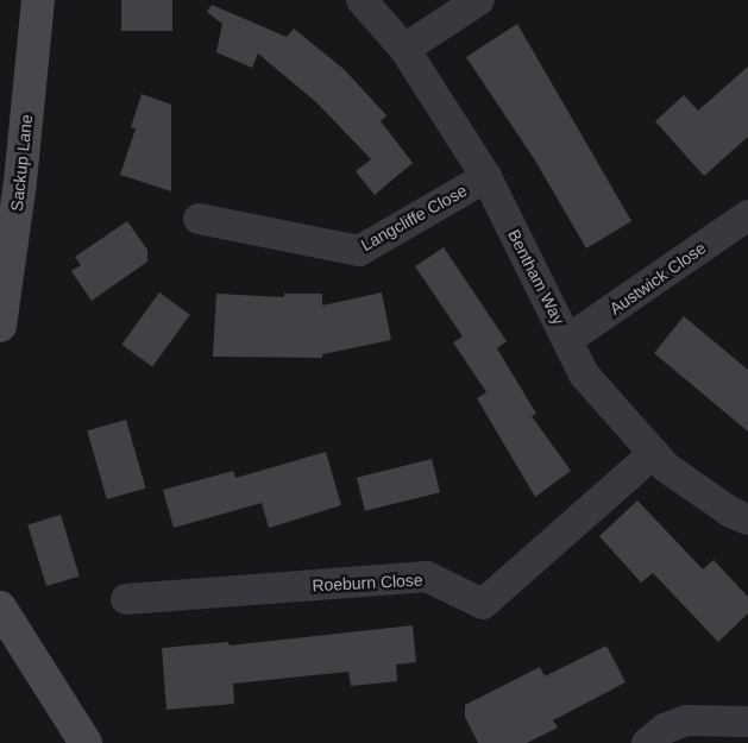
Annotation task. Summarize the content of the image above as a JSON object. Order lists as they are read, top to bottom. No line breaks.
{"streets":{"street":["Sackup Lane","Langcliffe Close","Bentham Way","Austwick Close","Roeburn Close"]},"crossings":[["Langcliffe Close","Bentham Way"],["Bentham Way","Austwick Close"],["Bentham Way","Roeburn Close"]]}
